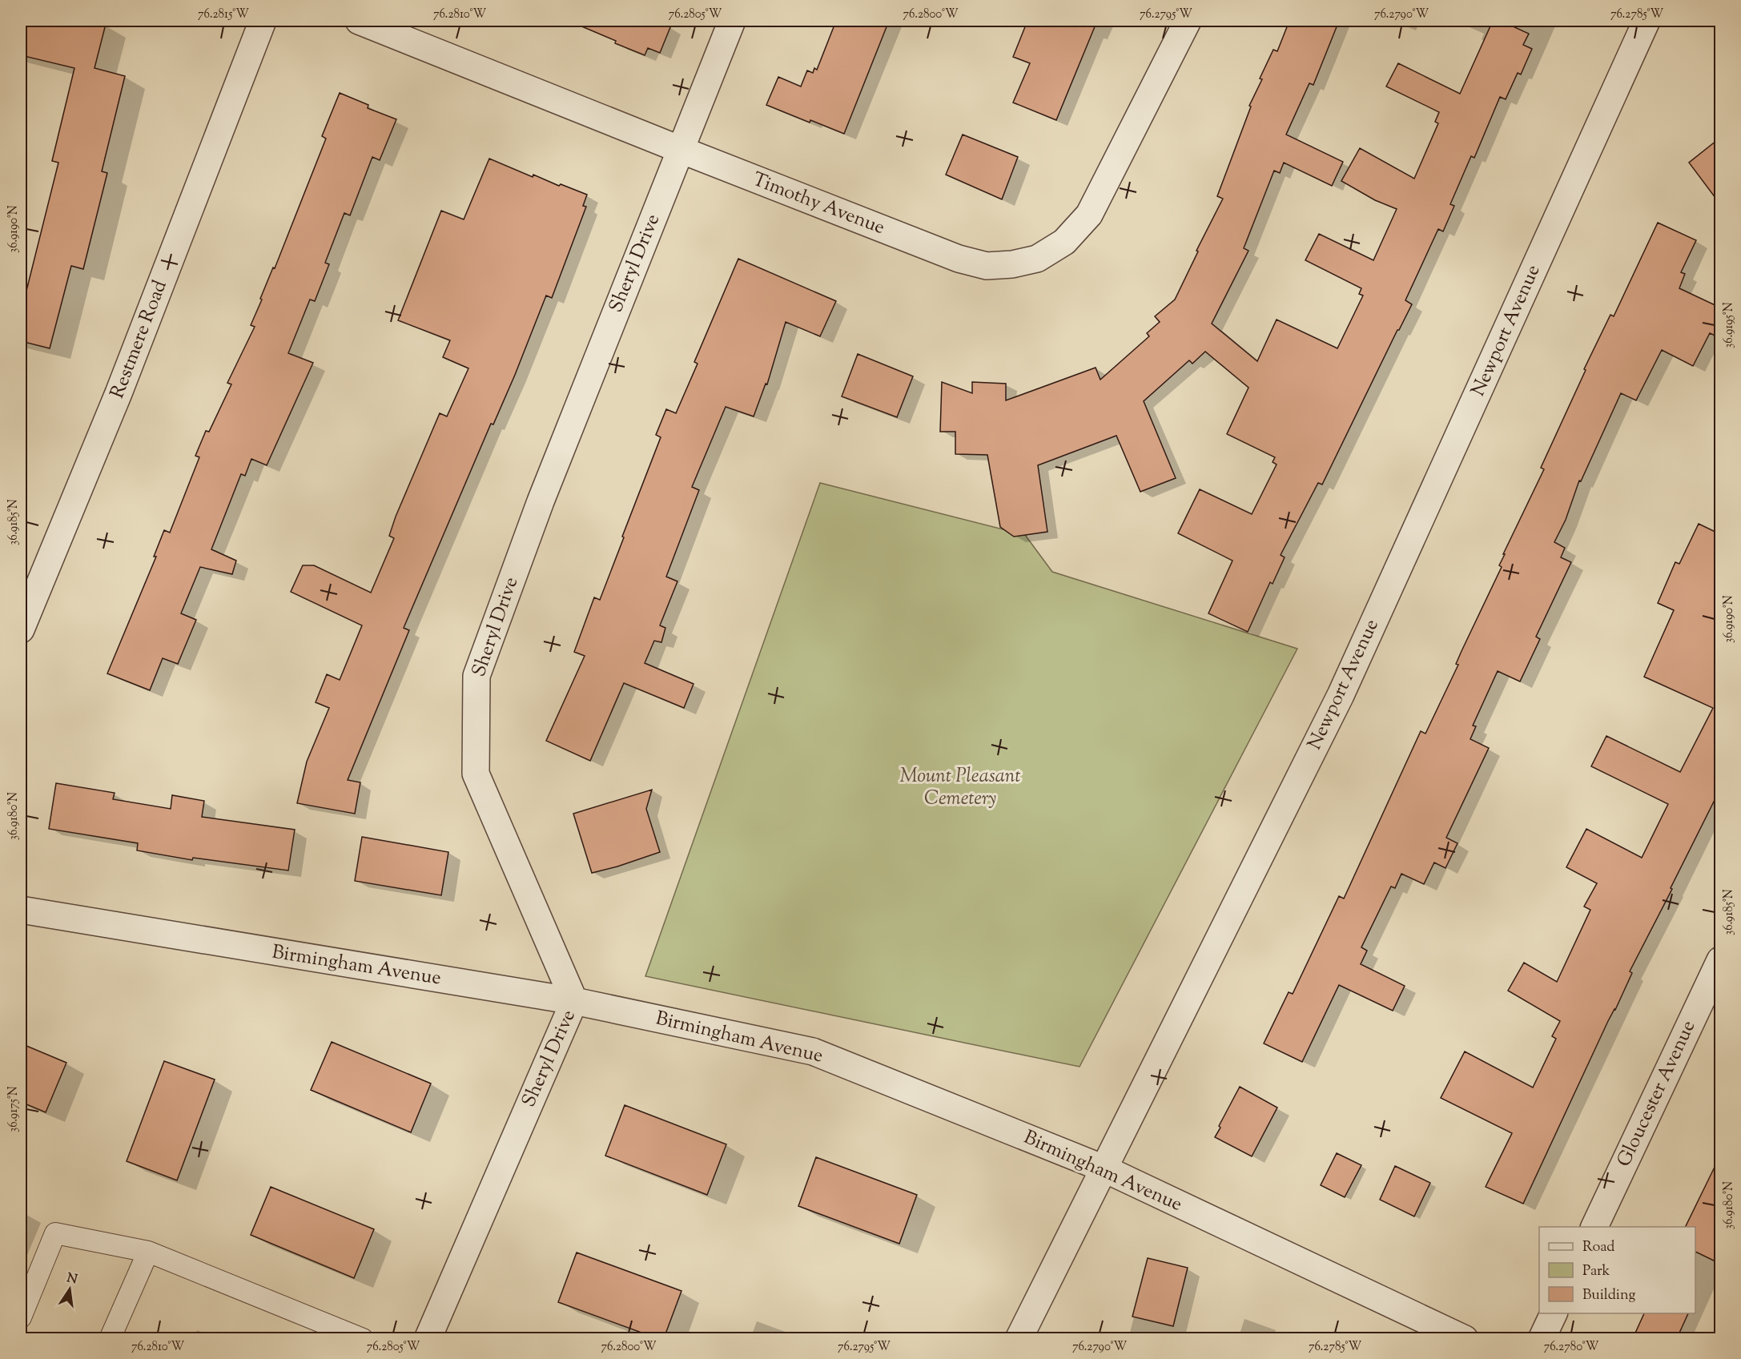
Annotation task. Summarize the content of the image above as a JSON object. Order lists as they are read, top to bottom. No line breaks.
{"streets":{"street":["Timothy Avenue","Sheryl Drive","Newport Avenue","Restmere Road","Birmingham Avenue","Gloucester Avenue"]},"crossings":[["Timothy Avenue","Sheryl Drive"],["Sheryl Drive","Birmingham Avenue"],["Newport Avenue","Birmingham Avenue"]],"parks":["Mount Pleasant Cemetery"],"legend":["Road","Park","Building"],"north":"top","coordinates":["76.2815°W","76.2810°W","76.2805°W","76.2800°W","76.2795°W","76.2790°W","76.2785°W","36.9190°N","36.9195°N","36.9185°N","36.9180°N","36.9175°N","76.2780°W"]}
